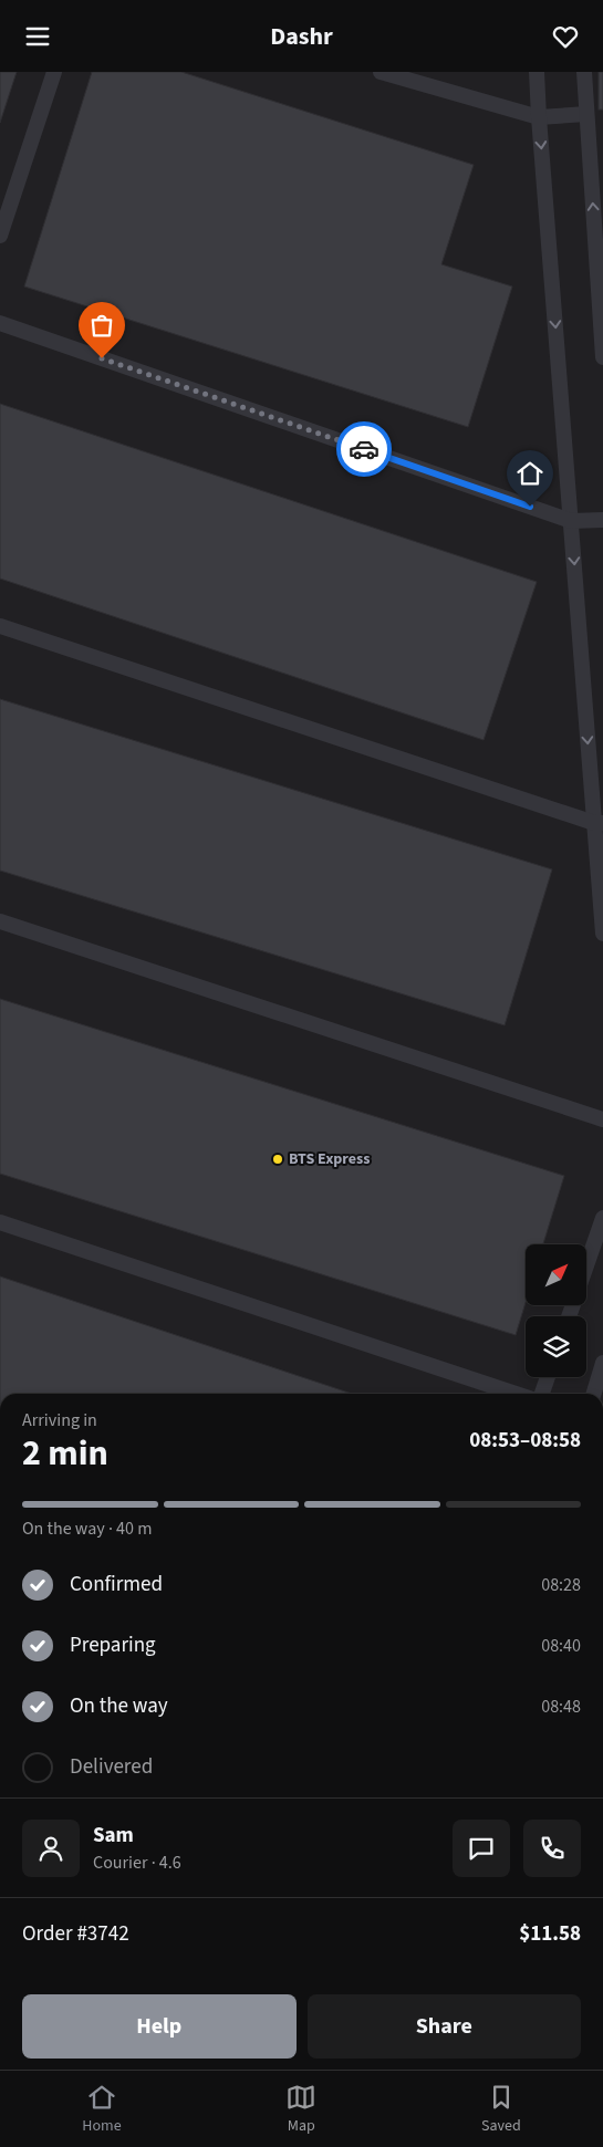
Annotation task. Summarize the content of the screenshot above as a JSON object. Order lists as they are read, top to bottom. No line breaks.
{"places":["BTS Express"],"north":"top right","page":{"header":"Dashr","heading":["2 min","Arriving in","08:53–08:58"],"panel":["Sam","Courier · 4.6","Order #3742","$11.58"],"bar":"On the way · 40 m","list":[["Confirmed","08:28"],["Preparing","08:40"],["On the way","08:48"],"Delivered"],"buttons":["Help","Share"],"tabs":["Home","Map","Saved"]}}
